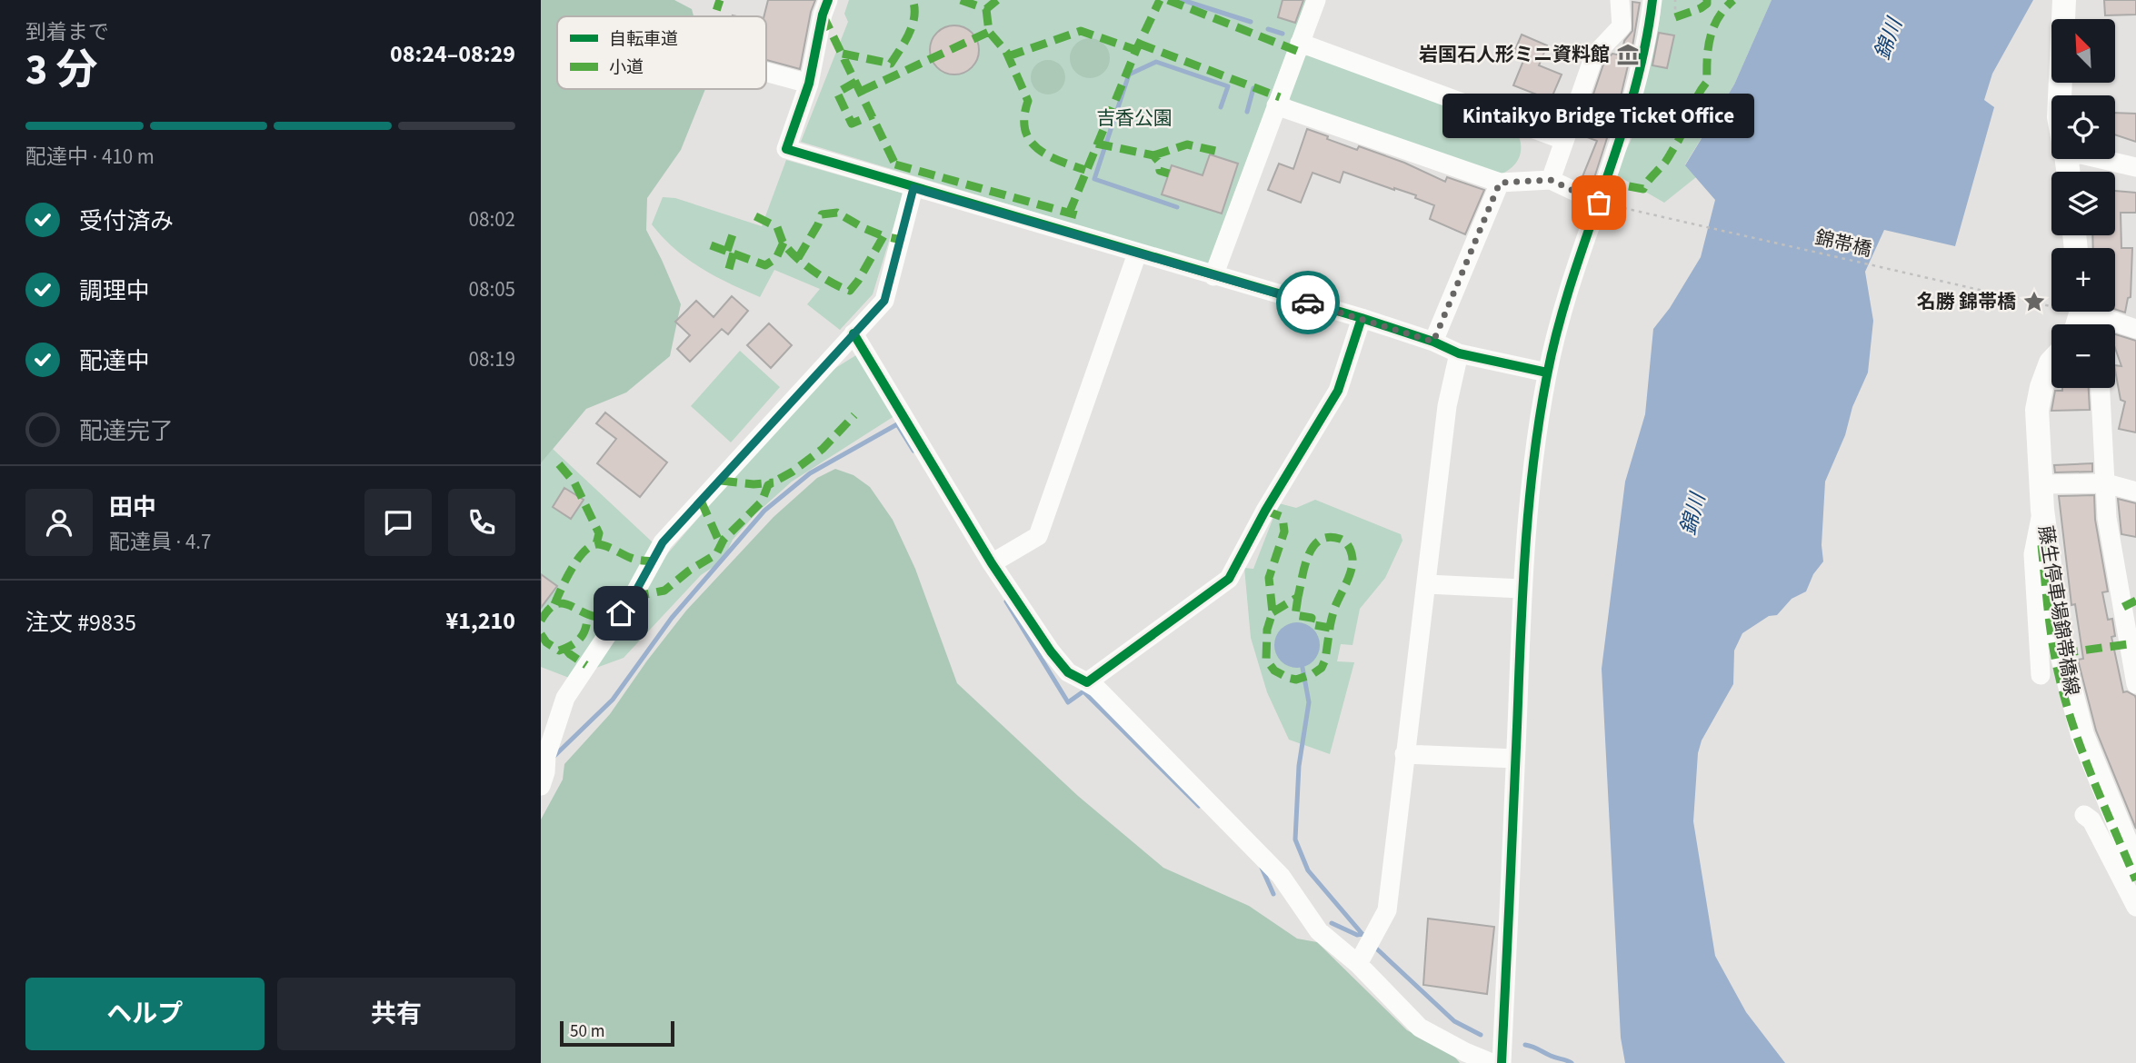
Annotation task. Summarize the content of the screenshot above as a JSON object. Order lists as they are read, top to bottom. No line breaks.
{"streets":{"main road":["藤生停車場錦帯橋線"],"path":["錦帯橋"]},"water":["錦川"],"parks":["吉香公園"],"places":{"museum":["岩国石人形ミニ資料館"],"other":["Kintaikyo Bridge Ticket Office"],"place":["名勝 錦帯橋"]},"legend":["自転車道","小道"],"scale_bar":"50 m","north":"top left","page":{"heading":["3 分","到着まで","08:24–08:29"],"panel":["田中","配達員 · 4.7","注文 #9835","¥1,210"],"map_buttons":["+","−"],"bubble":"Kintaikyo Bridge Ticket Office","bar":"配達中 · 410 m","list":[["受付済み","08:02"],["調理中","08:05"],["配達中","08:19"],"配達完了"],"buttons":["ヘルプ","共有"],"scale":"50 m"}}
